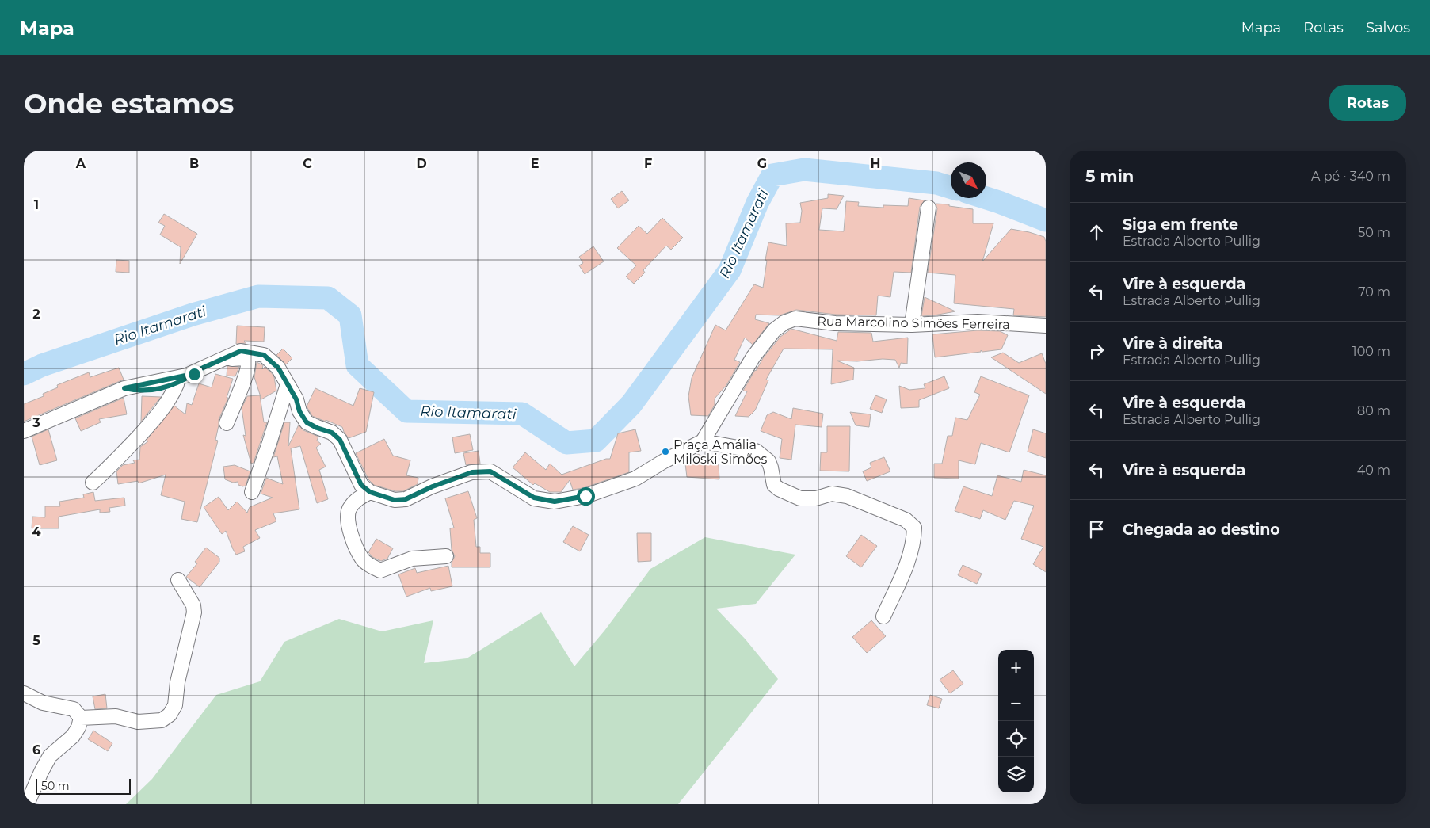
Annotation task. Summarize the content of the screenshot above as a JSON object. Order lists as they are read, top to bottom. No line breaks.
{"streets":{"street":["Rua Marcolino Simões Ferreira"]},"water":["Rio Itamarati"],"places":["Praça Amália Miloski Simões"],"scale_bar":"50 m","north":"bottom right","page":{"header":"Mapa","nav":["Mapa","Rotas","Salvos"],"buttons":"Rotas","title":"Onde estamos","heading":["5 min","A pé · 340 m"],"list":[["Siga em frente","Estrada Alberto Pullig","50 m"],["Vire à esquerda","Estrada Alberto Pullig","70 m"],["Vire à direita","Estrada Alberto Pullig","100 m"],["Vire à esquerda","Estrada Alberto Pullig","80 m"],["Vire à esquerda","40 m"],"Chegada ao destino"],"map_buttons":["+","−"],"scale":"50 m"},"grid":{"columns":["A","B","C","D","E","F","G","H"],"rows":["1","2","3","4","5","6"]}}
